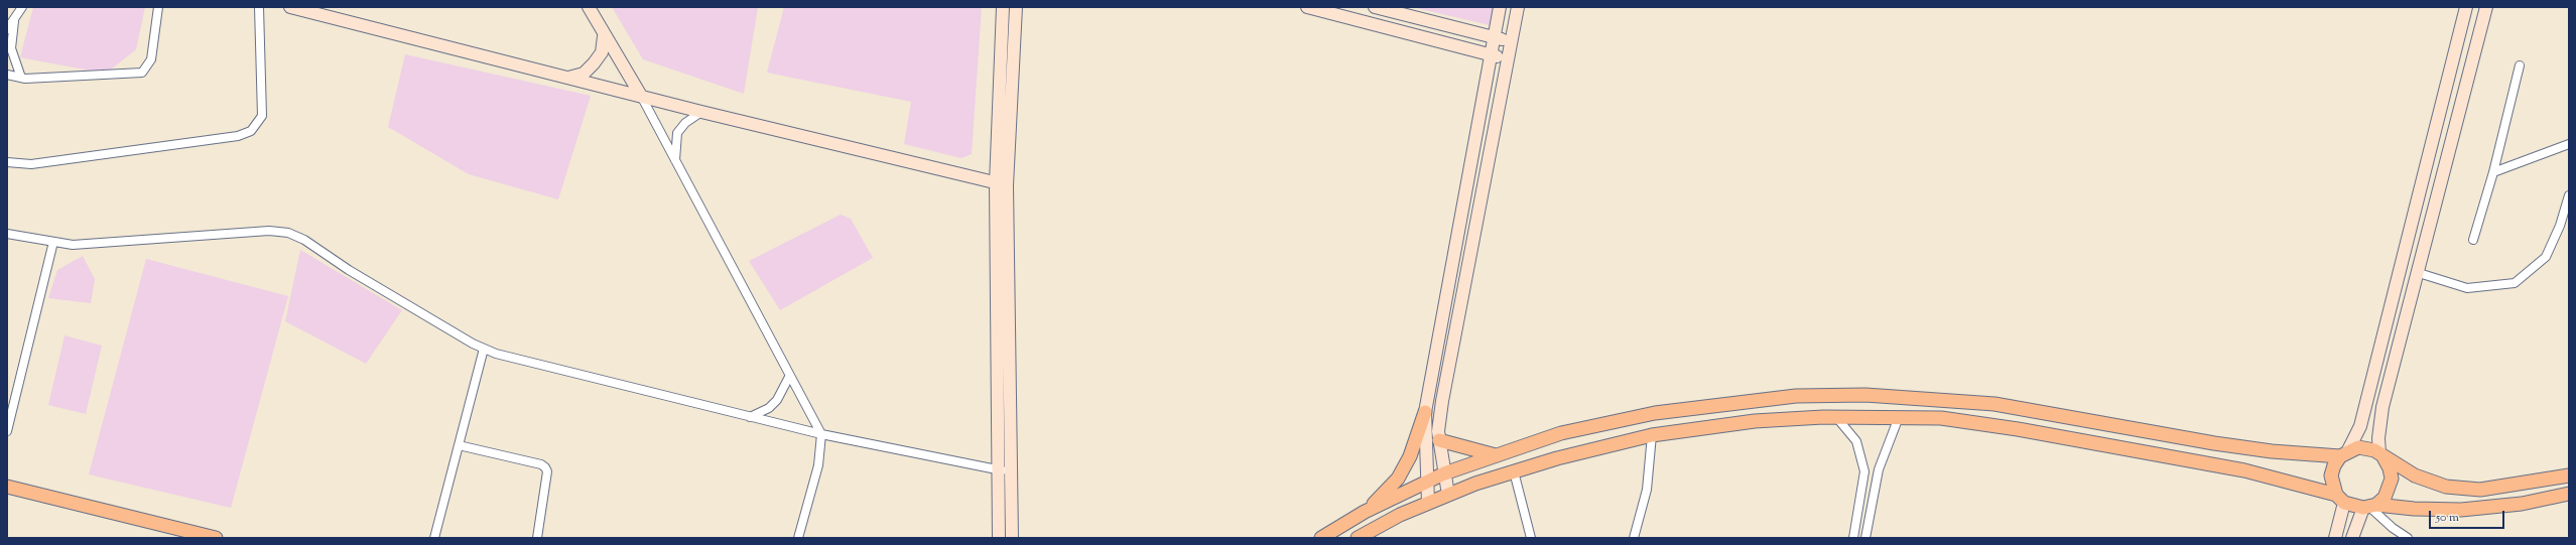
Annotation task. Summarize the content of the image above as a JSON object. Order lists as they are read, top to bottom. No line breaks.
{"scale_bar":"50 m"}
